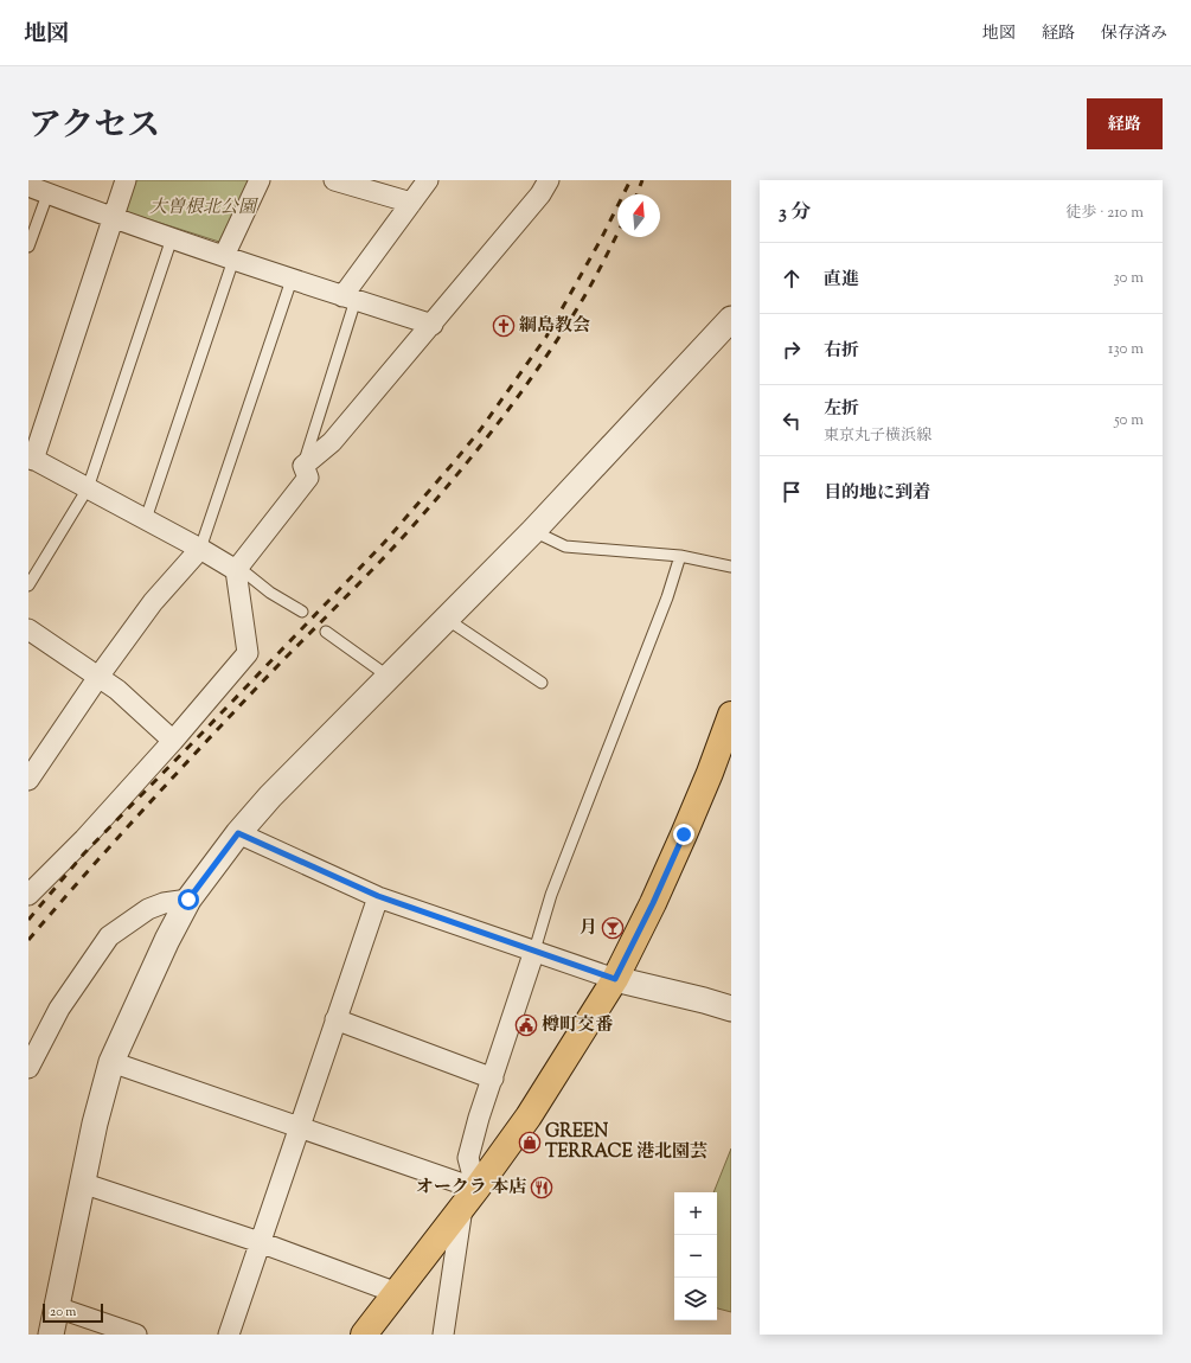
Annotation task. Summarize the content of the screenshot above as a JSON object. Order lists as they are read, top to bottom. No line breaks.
{"parks":["大曽根北公園"],"places":{"church":["綱島教会"],"bar":["月"],"public building":["樽町交番"],"shop":["GREEN TERRACE 港北園芸"],"restaurant":["オークラ 本店"]},"scale_bar":"20 m","north":"top","page":{"header":"地図","nav":["地図","経路","保存済み"],"title":"アクセス","buttons":"経路","heading":["3 分","徒歩 · 210 m"],"list":[["直進","30 m"],["右折","130 m"],["左折","東京丸子横浜線","50 m"],"目的地に到着"],"map_buttons":["+","−"],"scale":"20 m"}}
